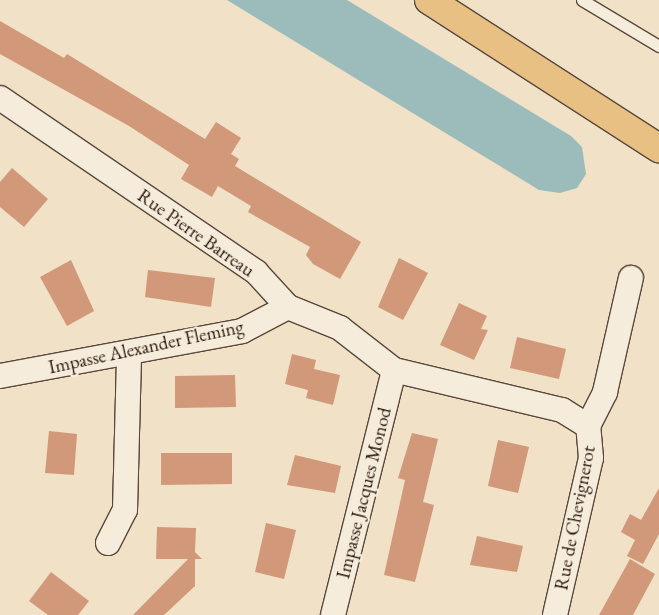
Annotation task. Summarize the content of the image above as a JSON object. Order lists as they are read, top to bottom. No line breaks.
{"streets":{"street":["Rue Pierre Barreau","Impasse Alexander Fleming","Impasse Jacques Monod","Rue de Chevignerot"]},"crossings":[["Rue Pierre Barreau","Impasse Alexander Fleming"],["Rue Pierre Barreau","Impasse Jacques Monod"],["Rue Pierre Barreau","Rue de Chevignerot"]]}
